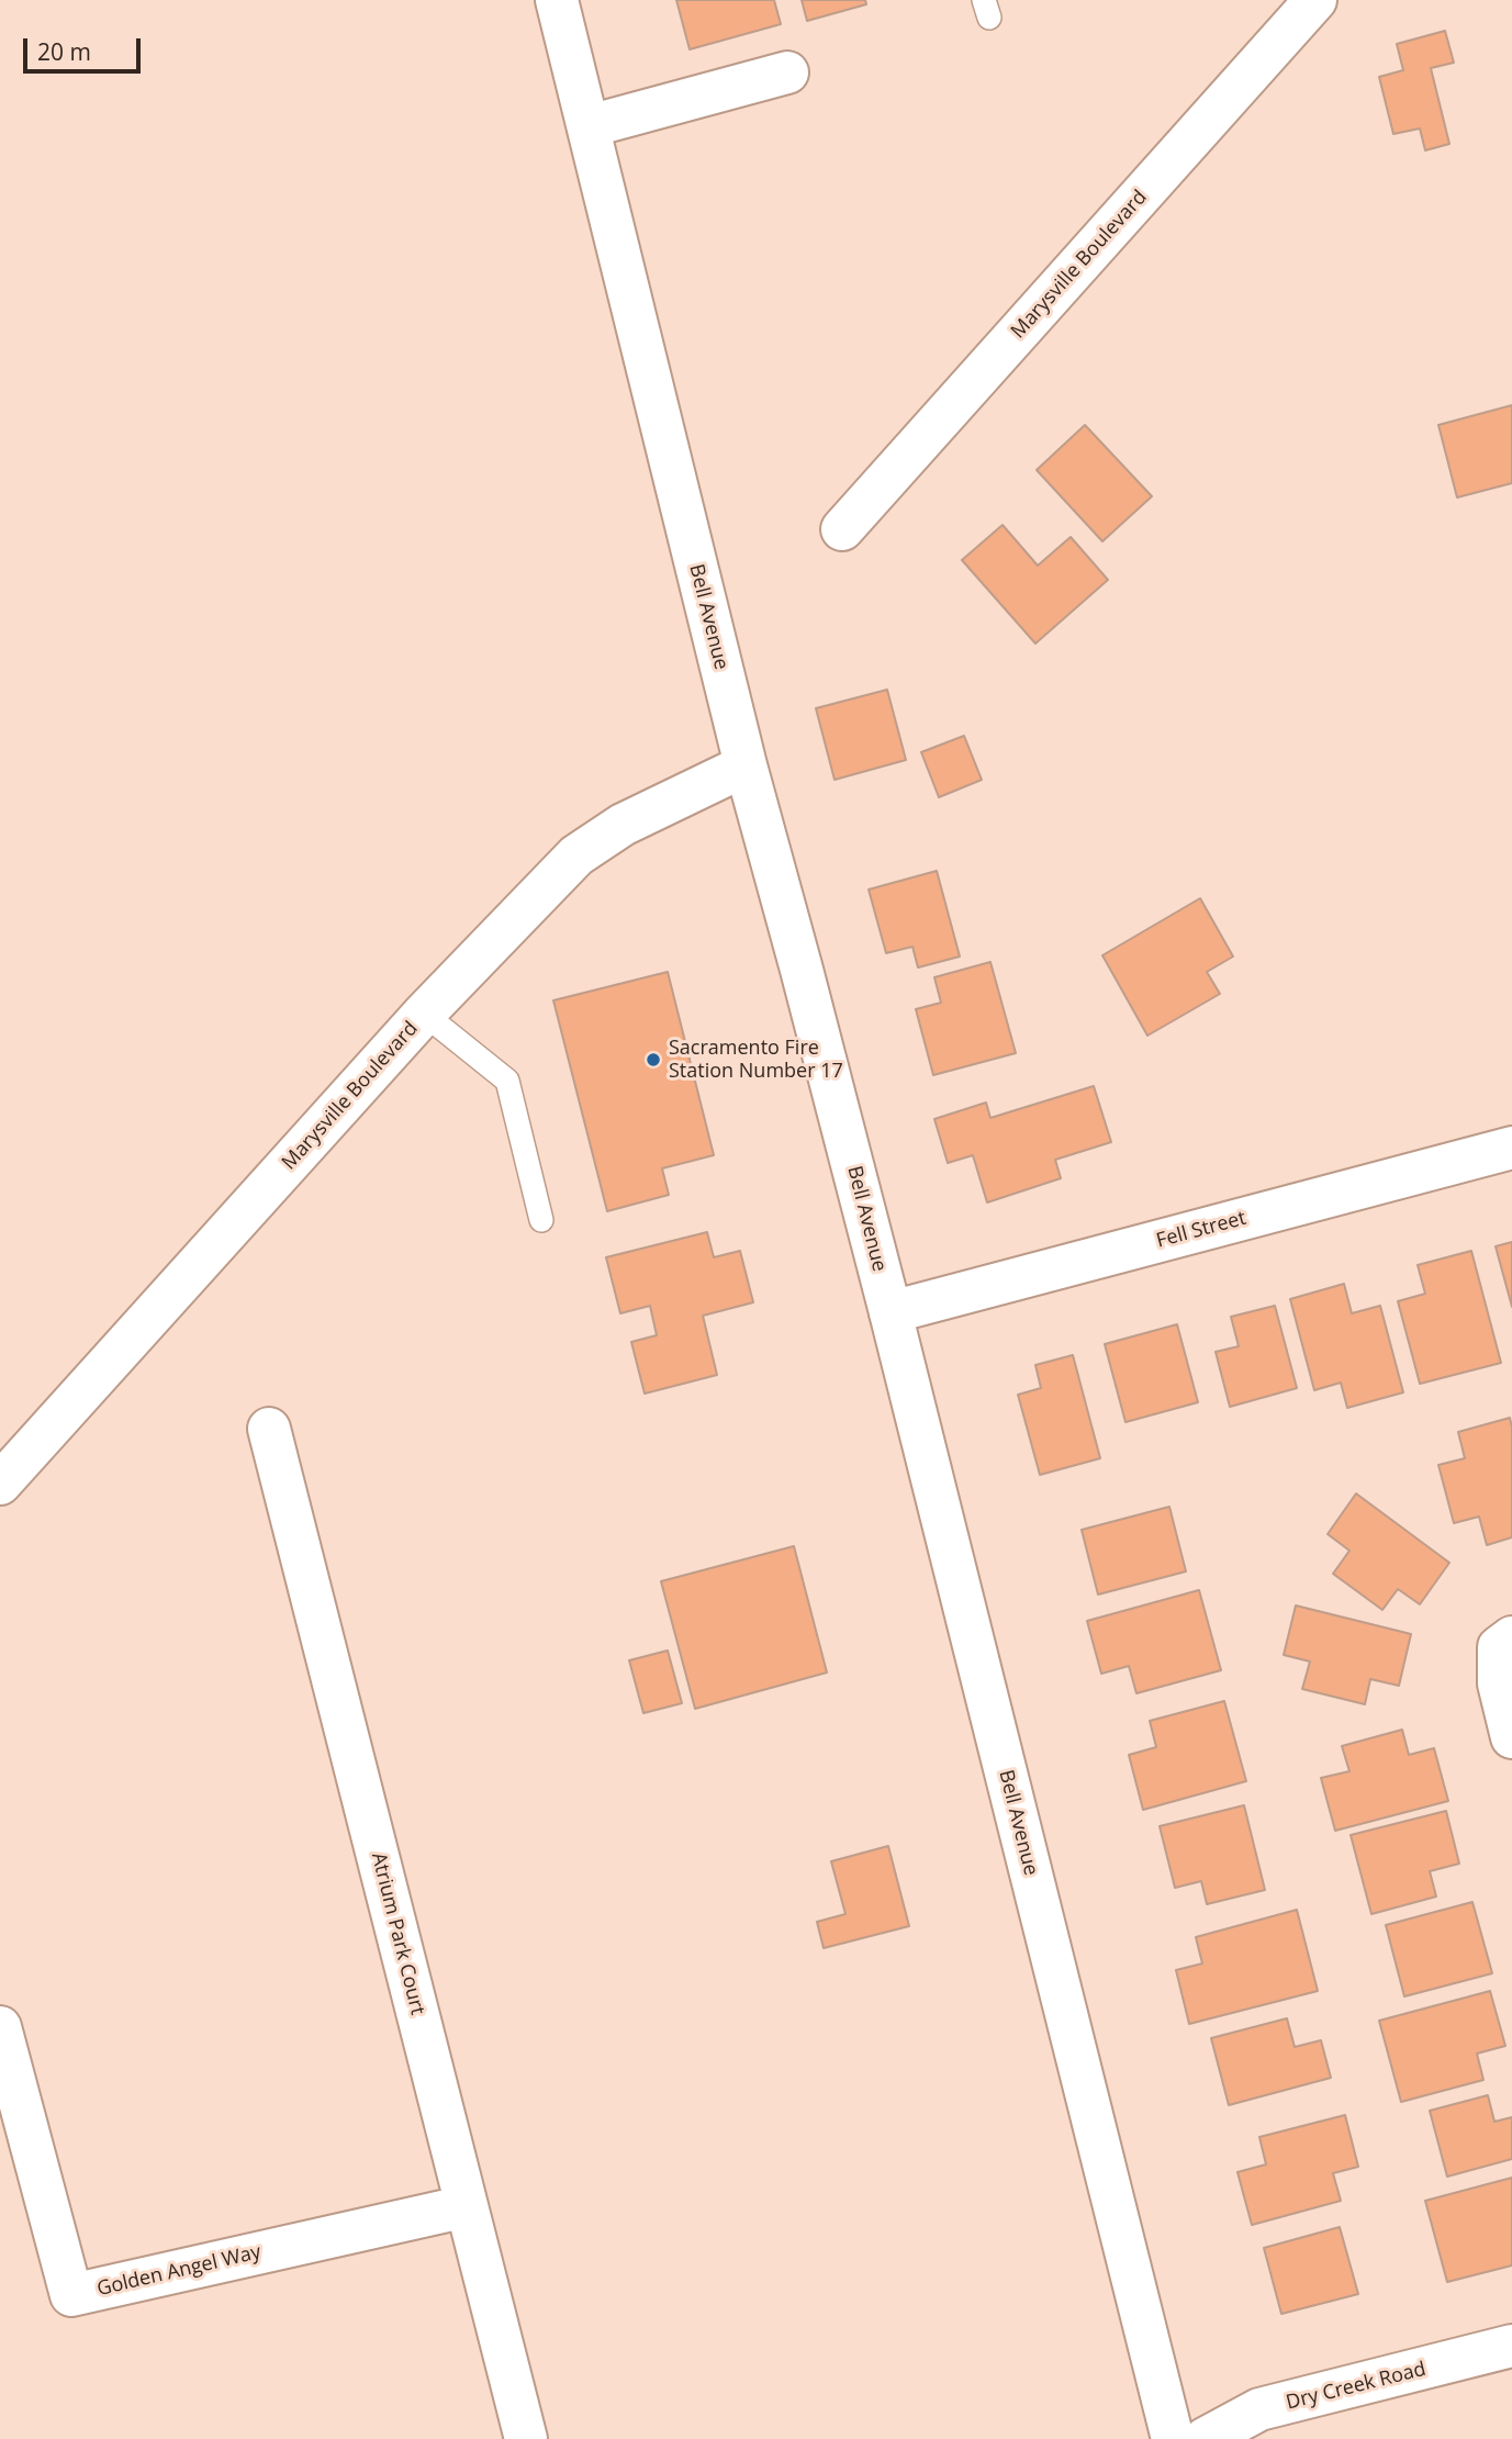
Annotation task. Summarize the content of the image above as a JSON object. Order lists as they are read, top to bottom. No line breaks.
{"streets":{"street":["Marysville Boulevard","Bell Avenue","Fell Street","Atrium Park Court","Golden Angel Way","Dry Creek Road"]},"crossings":[["Marysville Boulevard","Bell Avenue"],["Bell Avenue","Fell Street"],["Atrium Park Court","Golden Angel Way"]],"places":["Sacramento Fire Station Number 17"],"scale_bar":"20 m"}
